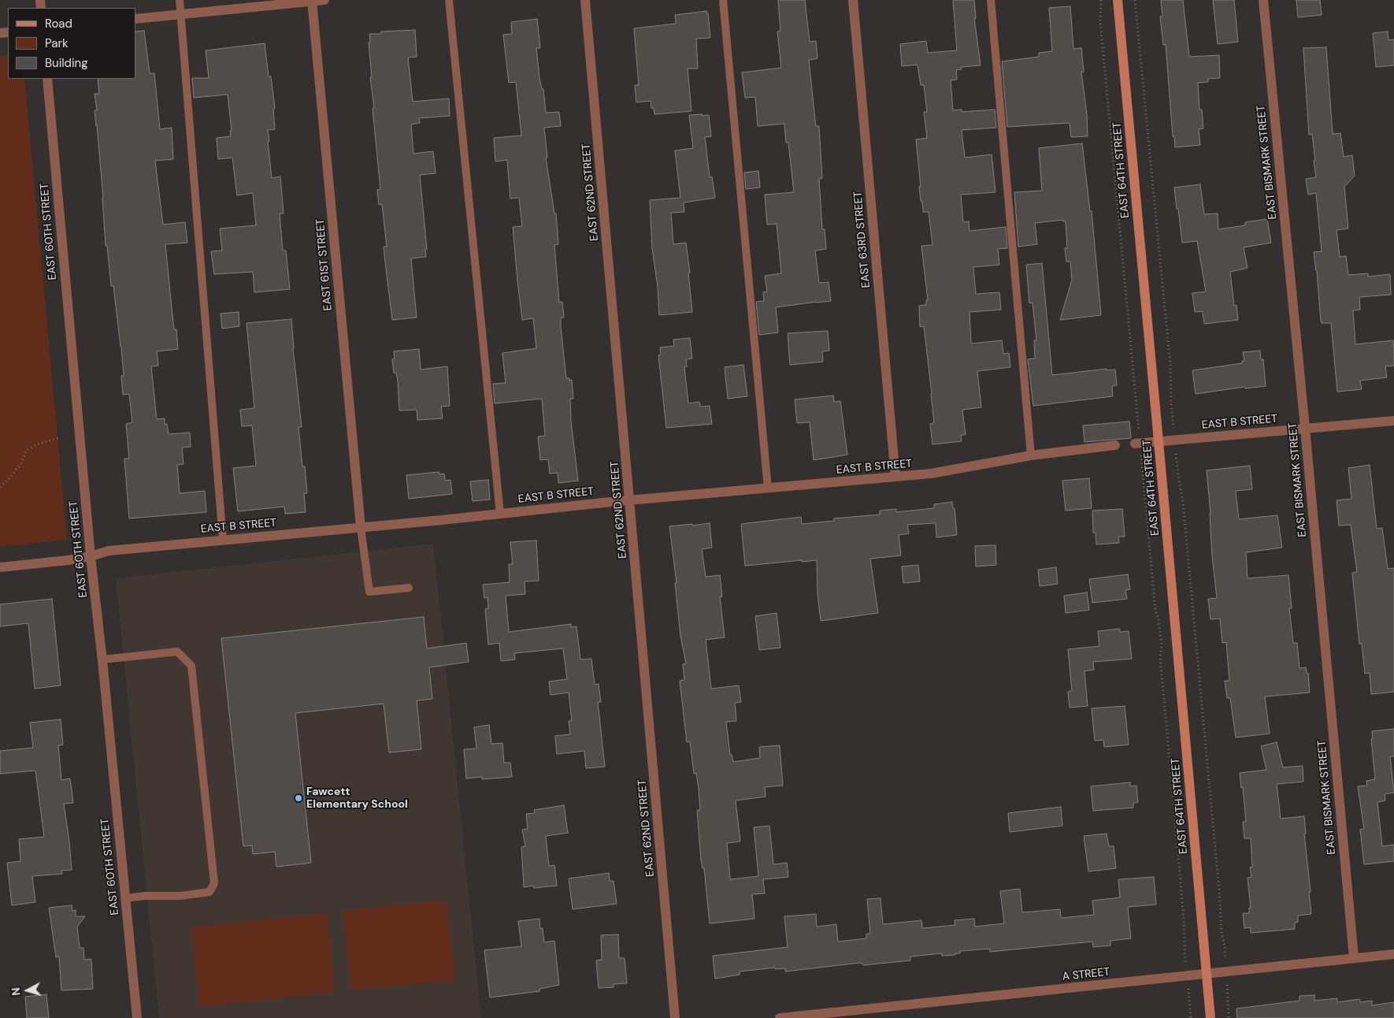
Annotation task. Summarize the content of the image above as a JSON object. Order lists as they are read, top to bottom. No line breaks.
{"streets":{"street":["EAST BISMARK STREET","EAST 64TH STREET","EAST 62ND STREET","EAST 60TH STREET","EAST 63RD STREET","EAST 61ST STREET","EAST B STREET","A STREET"]},"crossings":[["EAST BISMARK STREET","EAST B STREET"],["EAST BISMARK STREET","A STREET"],["EAST 64TH STREET","EAST B STREET"],["EAST 64TH STREET","A STREET"],["EAST 62ND STREET","EAST B STREET"],["EAST 60TH STREET","EAST B STREET"],["EAST 63RD STREET","EAST B STREET"],["EAST 61ST STREET","EAST B STREET"]],"places":["Fawcett Elementary School"],"legend":["Road","Park","Building"],"north":"left"}
